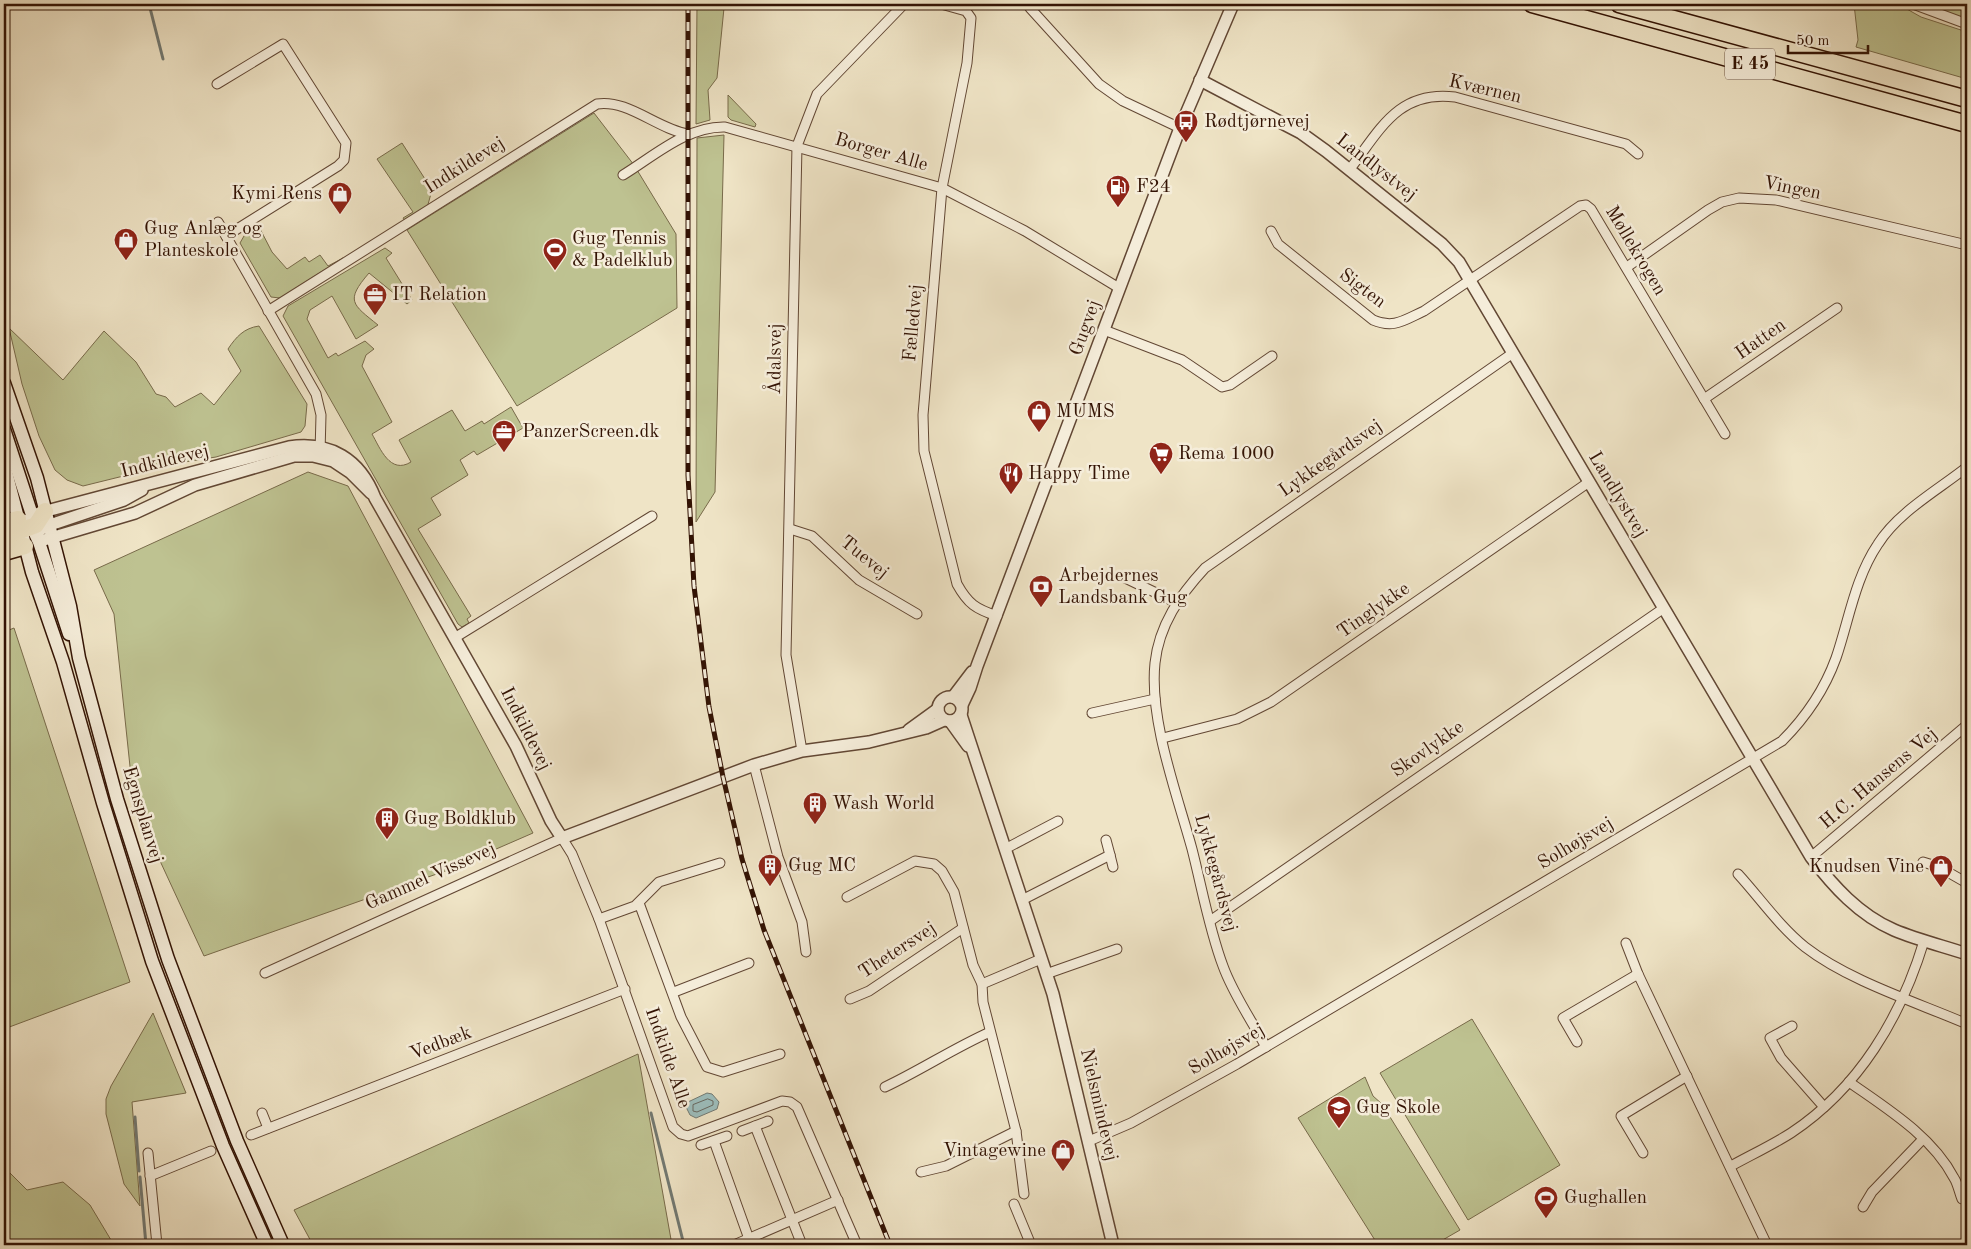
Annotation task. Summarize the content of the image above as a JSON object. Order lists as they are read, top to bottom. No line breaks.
{"streets":{"highway":["E 45"],"main road":["Egnsplanvej"],"street":["Kværnen","Borger Alle","Indkildevej","Landlystvej","Vingen","Møllekrogen","Sigten","Fælledvej","Gugvej","Hatten","Ådalsvej","Lykkegårdsvej","Tuevej","Tinglykke","Skovlykke","H.C. Hansens Vej","Solhøjsvej","Gammel Vissevej","Thetersvej","Vedbæk","Indkilde Alle","Nielsmindevej"]},"crossings":[["Kværnen","Landlystvej"],["Borger Alle","Indkildevej"],["Borger Alle","Fælledvej"],["Borger Alle","Gugvej"],["Borger Alle","Ådalsvej"],["Indkildevej","Egnsplanvej"],["Indkildevej","Gammel Vissevej"],["Indkildevej","Indkilde Alle"],["Landlystvej","Møllekrogen"],["Landlystvej","Sigten"],["Landlystvej","Gugvej"],["Landlystvej","Lykkegårdsvej"],["Landlystvej","Tinglykke"],["Landlystvej","Skovlykke"],["Landlystvej","H.C. Hansens Vej"],["Landlystvej","Solhøjsvej"],["Vingen","Møllekrogen"],["Møllekrogen","Sigten"],["Møllekrogen","Hatten"],["Fælledvej","Gugvej"],["Gugvej","Gammel Vissevej"],["Gugvej","Nielsmindevej"],["Ådalsvej","Tuevej"],["Ådalsvej","Gammel Vissevej"],["Lykkegårdsvej","Tinglykke"],["Lykkegårdsvej","Skovlykke"],["Lykkegårdsvej","Solhøjsvej"],["Solhøjsvej","Nielsmindevej"],["Gammel Vissevej","Indkilde Alle"],["Gammel Vissevej","Nielsmindevej"],["Vedbæk","Indkilde Alle"]],"places":{"bus stop":["Rødtjørnevej"],"fuel station":["F24"],"shop":["Kymi Rens","Gug Anlæg og Planteskole","MUMS","Knudsen Vine","Vintagewine"],"sports":["Gug Tennis & Padelklub","Gughallen"],"office":["IT Relation","PanzerScreen.dk"],"supermarket":["Rema 1000"],"restaurant":["Happy Time"],"bank":["Arbejdernes Landsbank Gug"],"building":["Wash World","Gug Boldklub","Gug MC"],"school or university":["Gug Skole"]},"scale_bar":"50 m"}
